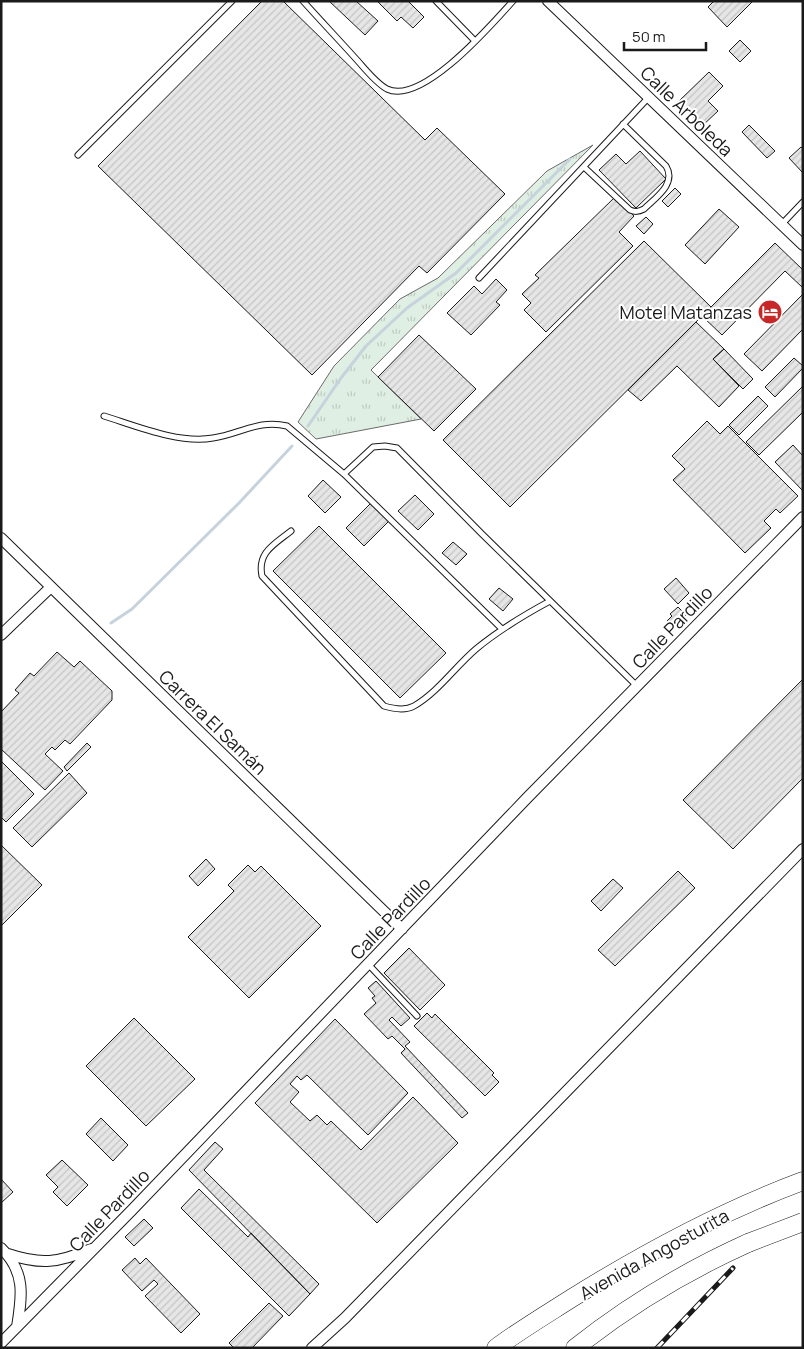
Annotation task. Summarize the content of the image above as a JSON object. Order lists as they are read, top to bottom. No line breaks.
{"streets":{"highway":["Avenida Angosturita"],"street":["Calle Arboleda","Calle Pardillo","Carrera El Samán"]},"crossings":[["Calle Pardillo","Carrera El Samán"]],"places":{"hotel":["Motel Matanzas"]},"scale_bar":"50 m"}
